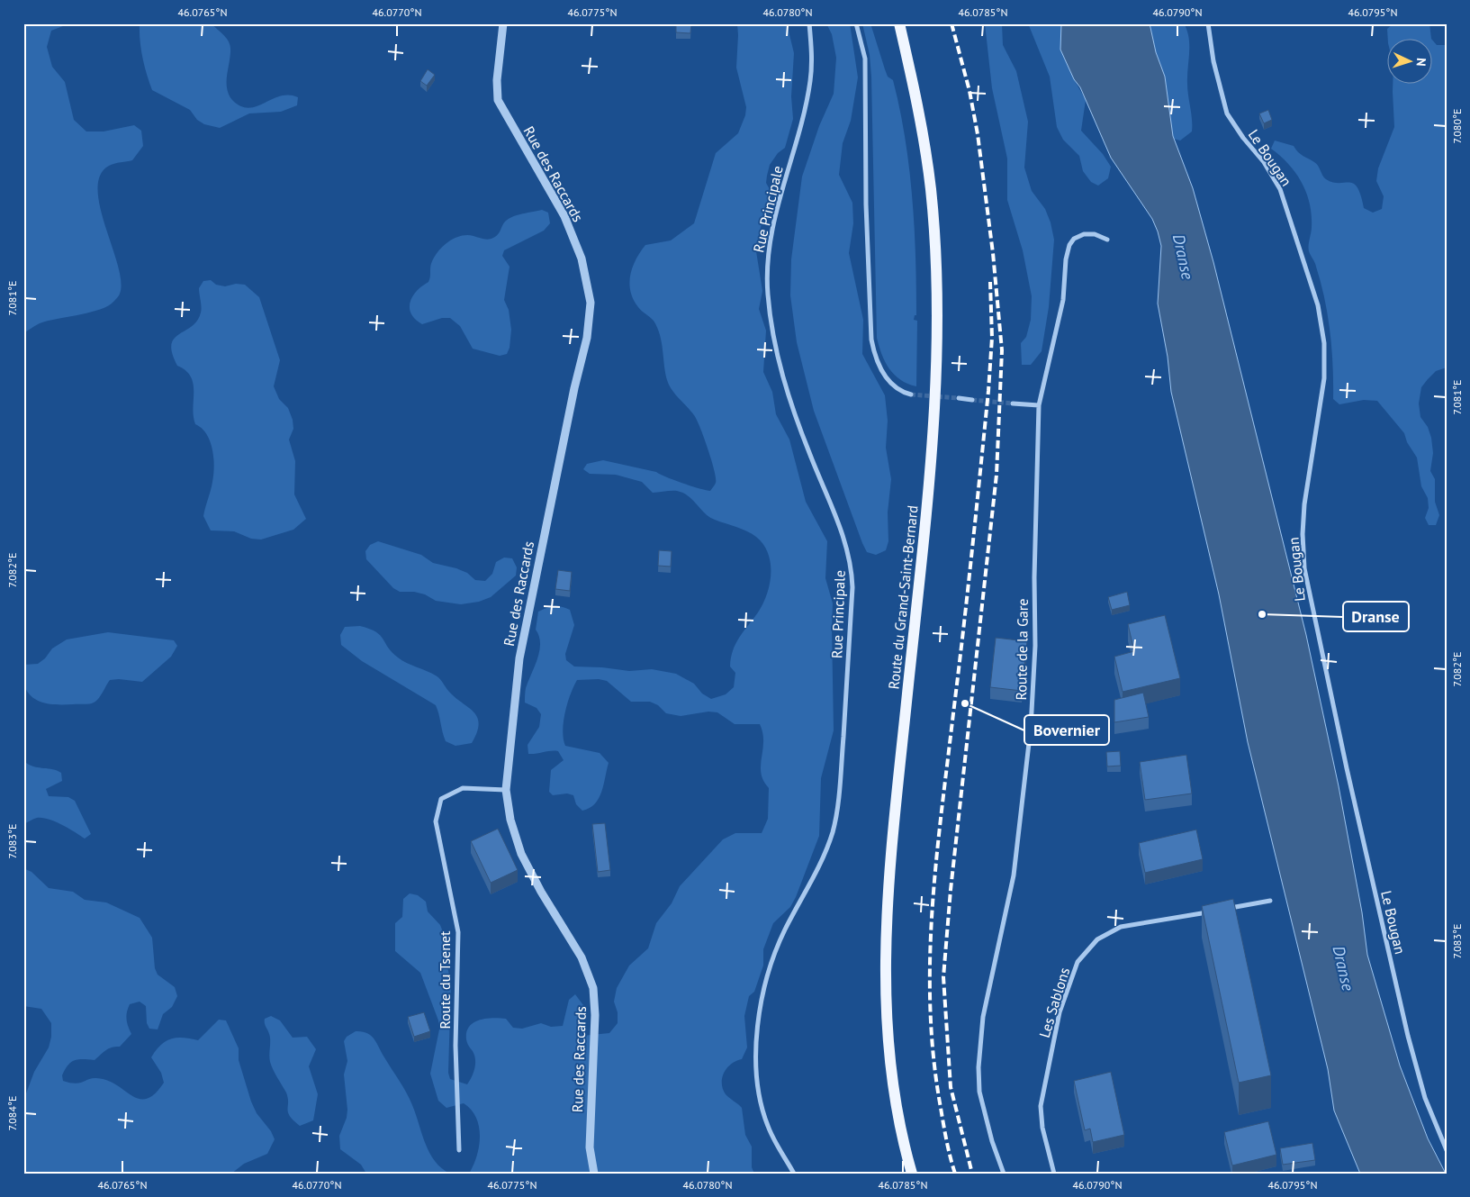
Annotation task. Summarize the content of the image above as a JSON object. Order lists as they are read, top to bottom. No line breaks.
{"streets":{"main road":["Route du Grand-Saint-Bernard"],"street":["Le Bougan","Rue des Raccards","Rue Principale","Route de la Gare","Route du Tsenet","Les Sablons"]},"crossings":[["Rue des Raccards","Route du Tsenet"]],"water":["Dranse"],"places":["Dranse","Bovernier"],"north":"right","coordinates":["46.0765°N","46.0770°N","46.0775°N","46.0780°N","46.0785°N","46.0790°N","46.0795°N","7.080°E","7.081°E","7.082°E","7.083°E","7.084°E"]}
